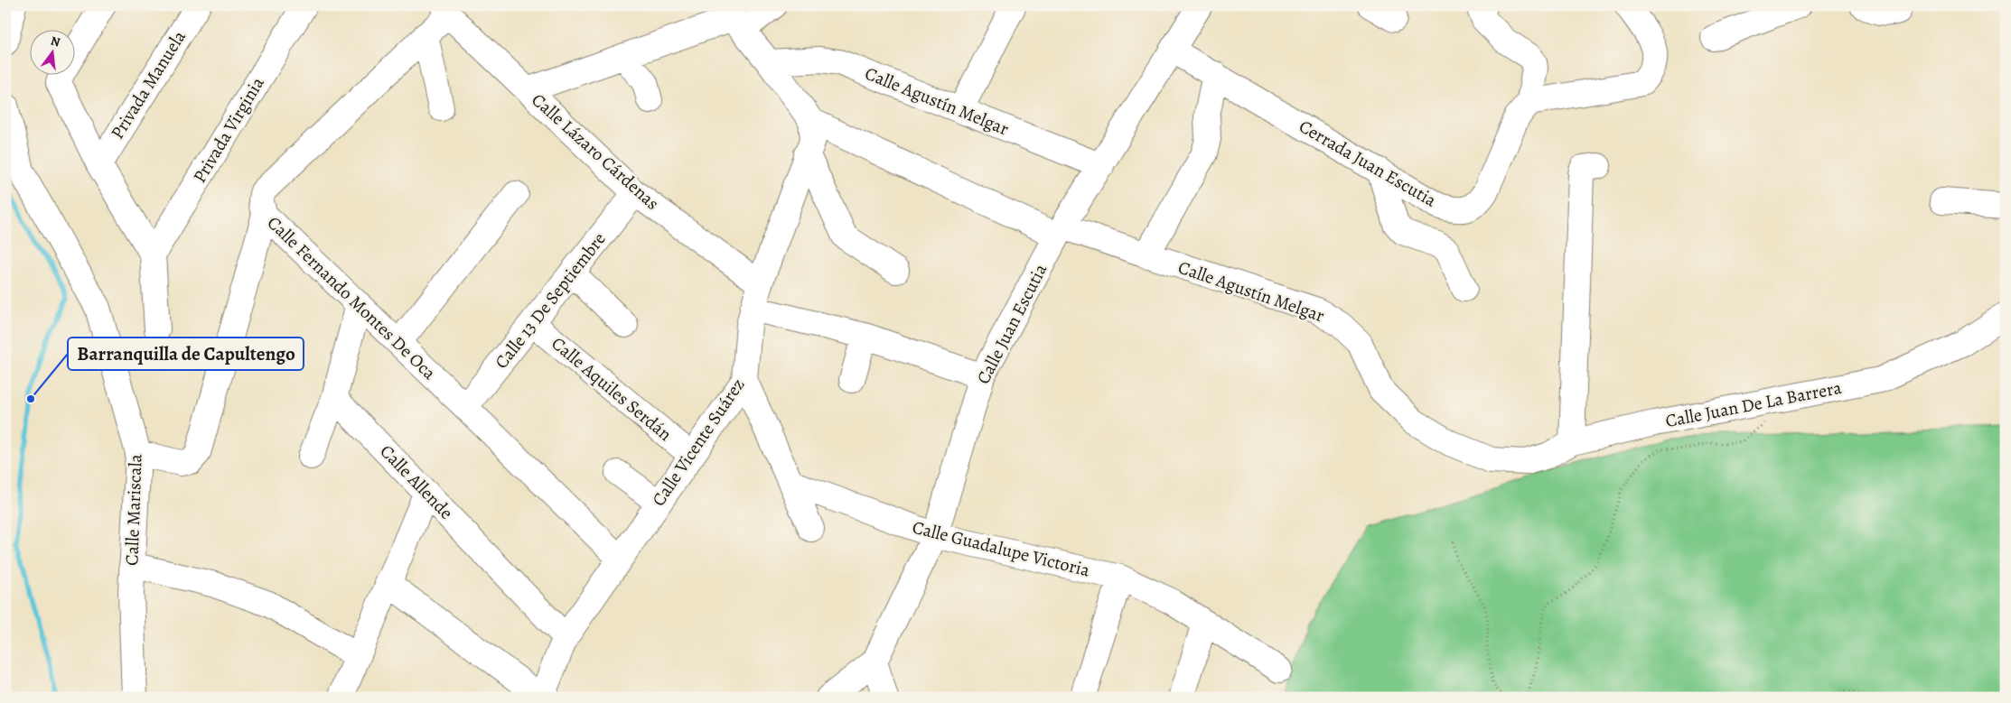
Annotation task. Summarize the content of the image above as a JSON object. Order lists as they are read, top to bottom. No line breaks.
{"streets":{"street":["Privada Manuela","Calle Agustín Melgar","Privada Virginia","Calle Lázaro Cárdenas","Cerrada Juan Escutia","Calle Fernando Montes De Oca","Calle 13 De Septiembre","Calle Juan Escutia","Calle Aquiles Serdán","Calle Juan De La Barrera","Calle Vicente Suárez","Calle Allende","Calle Mariscala","Calle Guadalupe Victoria"]},"crossings":[["Calle Agustín Melgar","Calle Juan Escutia"],["Calle Agustín Melgar","Calle Juan De La Barrera"],["Calle Agustín Melgar","Calle Vicente Suárez"],["Calle Lázaro Cárdenas","Calle Fernando Montes De Oca"],["Calle Lázaro Cárdenas","Calle 13 De Septiembre"],["Calle Lázaro Cárdenas","Calle Vicente Suárez"],["Cerrada Juan Escutia","Calle Juan Escutia"],["Calle Fernando Montes De Oca","Calle 13 De Septiembre"],["Calle Fernando Montes De Oca","Calle Vicente Suárez"],["Calle 13 De Septiembre","Calle Aquiles Serdán"],["Calle Juan Escutia","Calle Guadalupe Victoria"],["Calle Aquiles Serdán","Calle Vicente Suárez"],["Calle Vicente Suárez","Calle Allende"]],"places":["Barranquilla de Capultengo"],"north":"top"}
